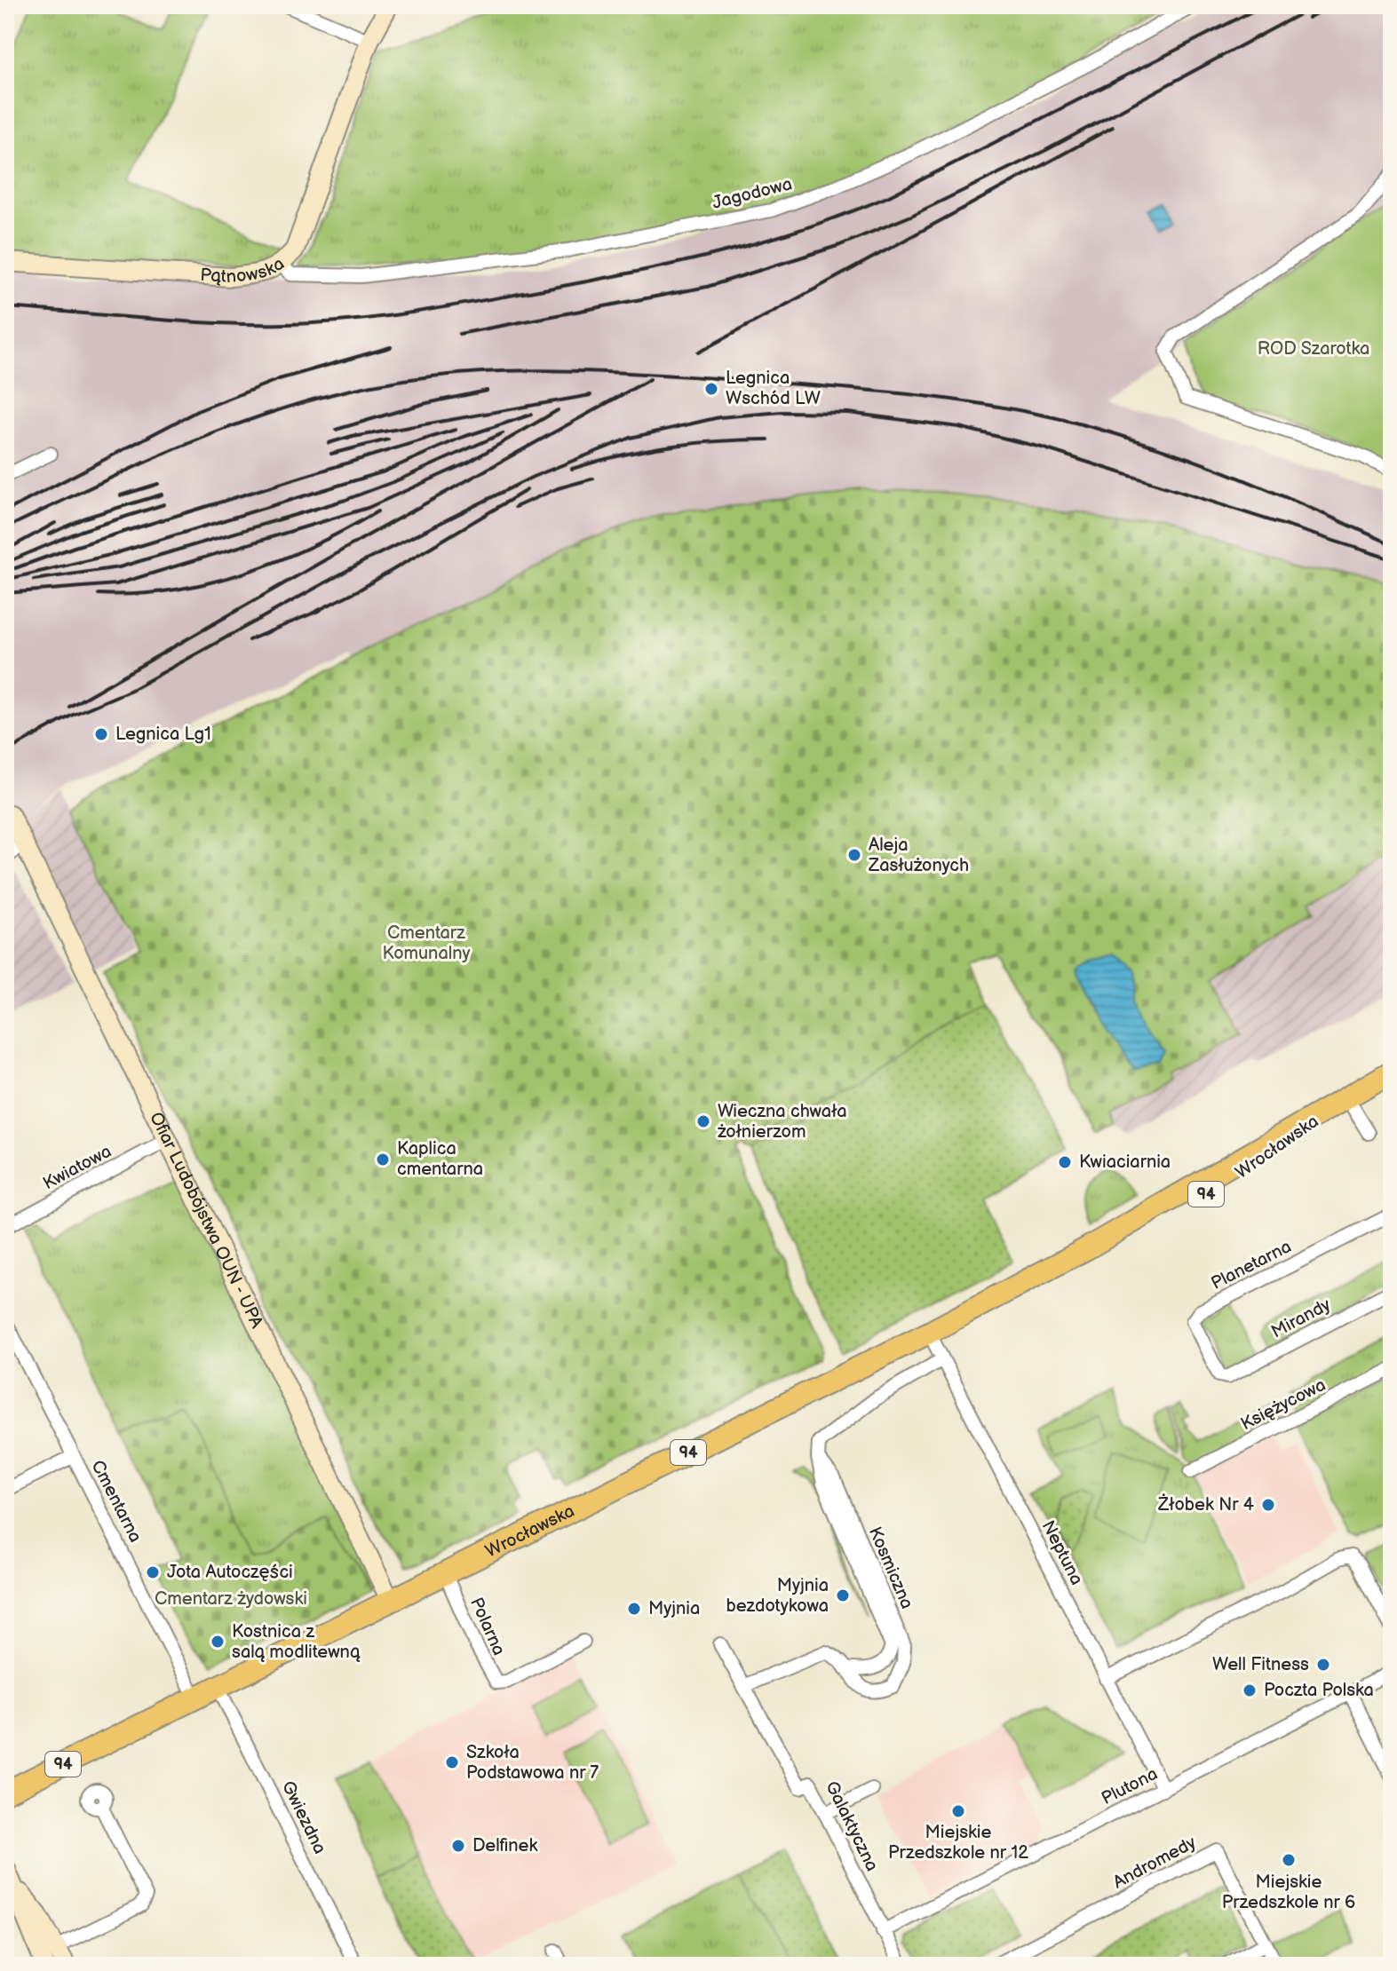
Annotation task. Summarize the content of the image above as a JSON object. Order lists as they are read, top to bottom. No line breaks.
{"streets":{"main road":["Wrocławska","94"],"street":["Jagodowa","Pątnowska","Kwiatowa","Ofiar Ludobójstwa OUN - UPA","Planetarna","Mirandy","Księżycowa","Cmentarna","Neptuna","Kosmiczna","Polarna","Plutona","Gwiezdna","Galaktyczna","Andromedy"]},"crossings":[["Jagodowa","Pątnowska"],["Wrocławska","Ofiar Ludobójstwa OUN - UPA"],["Wrocławska","Cmentarna"],["Wrocławska","Neptuna"],["Wrocławska","Polarna"],["Wrocławska","Gwiezdna"],["Kwiatowa","Ofiar Ludobójstwa OUN - UPA"],["Planetarna","Mirandy"],["Neptuna","Plutona"],["Kosmiczna","Galaktyczna"],["Plutona","Galaktyczna"]],"parks":["ROD Szarotka","Cmentarz Komunalny","Cmentarz żydowski"],"places":["Legnica Wschód LW","Legnica Lg1","Aleja Zasłużonych","Wieczna chwała żołnierzom","Kaplica cmentarna","Kwiaciarnia","Żłobek Nr 4","Jota Autoczęści","Myjnia bezdotykowa","Myjnia","Kostnica z salą modlitewną","Well Fitness","Poczta Polska","Szkoła Podstawowa nr 7","Miejskie Przedszkole nr 12","Delfinek","Miejskie Przedszkole nr 6"]}
